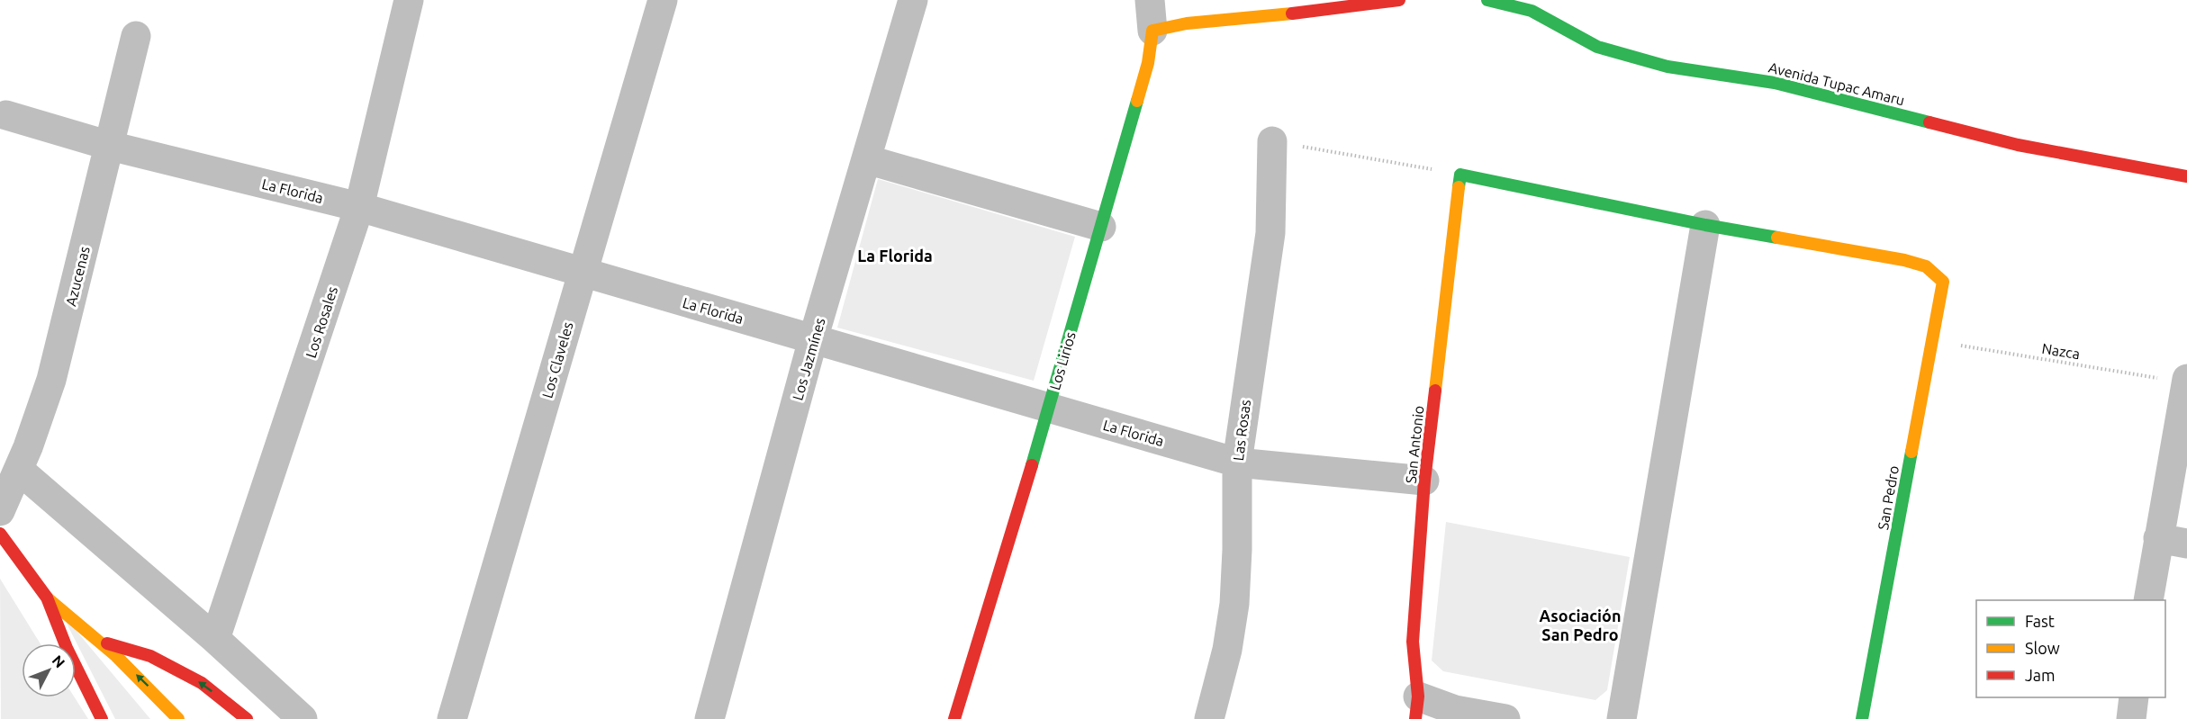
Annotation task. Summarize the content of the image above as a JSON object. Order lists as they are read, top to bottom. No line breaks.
{"streets":{"main road":["Avenida Tupac Amaru","Los Lirios","San Antonio","San Pedro"],"street":["La Florida","Azucenas","Los Rosales","Los Jazmínes","Los Claveles","Las Rosas"],"path":["Nazca"]},"crossings":[["La Florida","Azucenas"],["La Florida","Los Rosales"],["La Florida","Los Jazmínes"],["La Florida","Los Claveles"],["La Florida","Los Lirios"],["La Florida","Las Rosas"],["La Florida","San Antonio"],["Nazca","San Pedro"]],"districts":["La Florida","Asociación San Pedro"],"legend":["Fast","Slow","Jam"],"north":"top right"}
